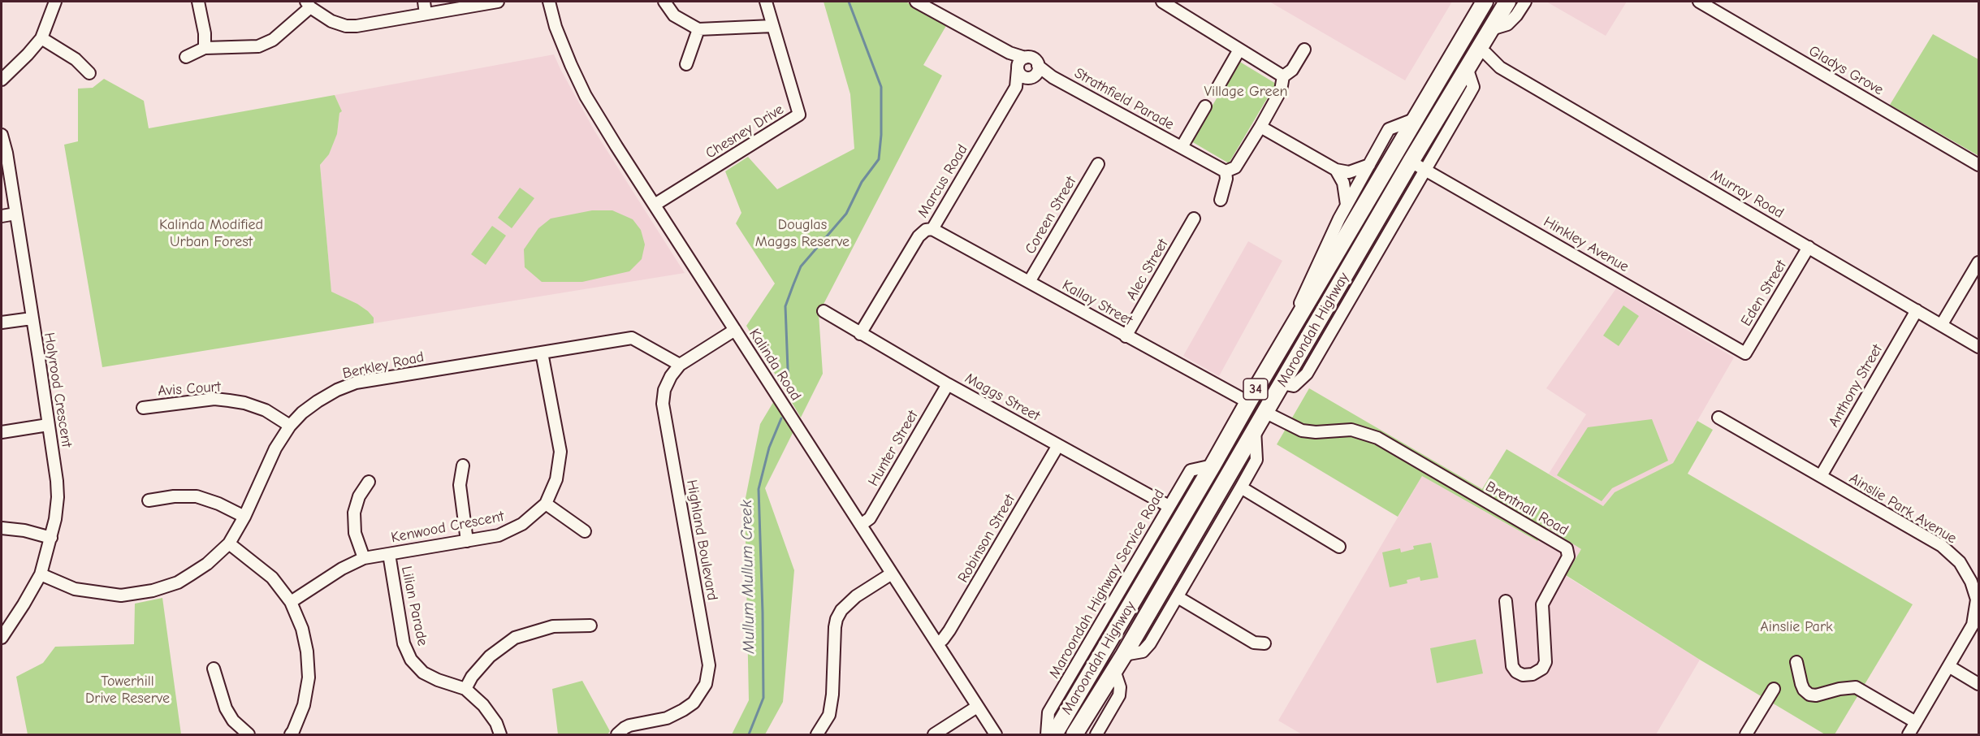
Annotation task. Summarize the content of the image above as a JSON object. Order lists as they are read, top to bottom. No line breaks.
{"streets":{"highway":["Maroondah Highway","34"],"street":["Gladys Grove","Strathfield Parade","Chesney Drive","Marcus Road","Murray Road","Coreen Street","Hinkley Avenue","Alec Street","Eden Street","Kallay Street","Kalinda Road","Berkley Road","Anthony Street","Avis Court","Holyrood Crescent","Maggs Street","Hunter Street","Brentnall Road","Ainslie Park Avenue","Kenwood Crescent","Robinson Street","Highland Boulevard","Maroondah Highway Service Road","Lilian Parade"]},"crossings":[["Strathfield Parade","Marcus Road"],["Chesney Drive","Kalinda Road"],["Marcus Road","Kallay Street"],["Marcus Road","Maggs Street"],["Murray Road","Eden Street"],["Murray Road","Maroondah Highway"],["Murray Road","Anthony Street"],["Coreen Street","Kallay Street"],["Hinkley Avenue","Eden Street"],["Hinkley Avenue","Maroondah Highway"],["Alec Street","Kallay Street"],["Kallay Street","Maroondah Highway"],["Maroondah Highway","Brentnall Road"],["Maroondah Highway","Maroondah Highway Service Road"],["Kalinda Road","Hunter Street"],["Kalinda Road","Robinson Street"],["Kalinda Road","Highland Boulevard"],["Berkley Road","Avis Court"],["Berkley Road","Holyrood Crescent"],["Berkley Road","Kenwood Crescent"],["Berkley Road","Highland Boulevard"],["Anthony Street","Ainslie Park Avenue"],["Maggs Street","Hunter Street"],["Maggs Street","Robinson Street"],["Maggs Street","Maroondah Highway Service Road"],["Kenwood Crescent","Lilian Parade"]],"water":["Mullum Mullum Creek"],"parks":["Village Green","Kalinda Modified Urban Forest","Douglas Maggs Reserve","Ainslie Park","Towerhill Drive Reserve"]}
